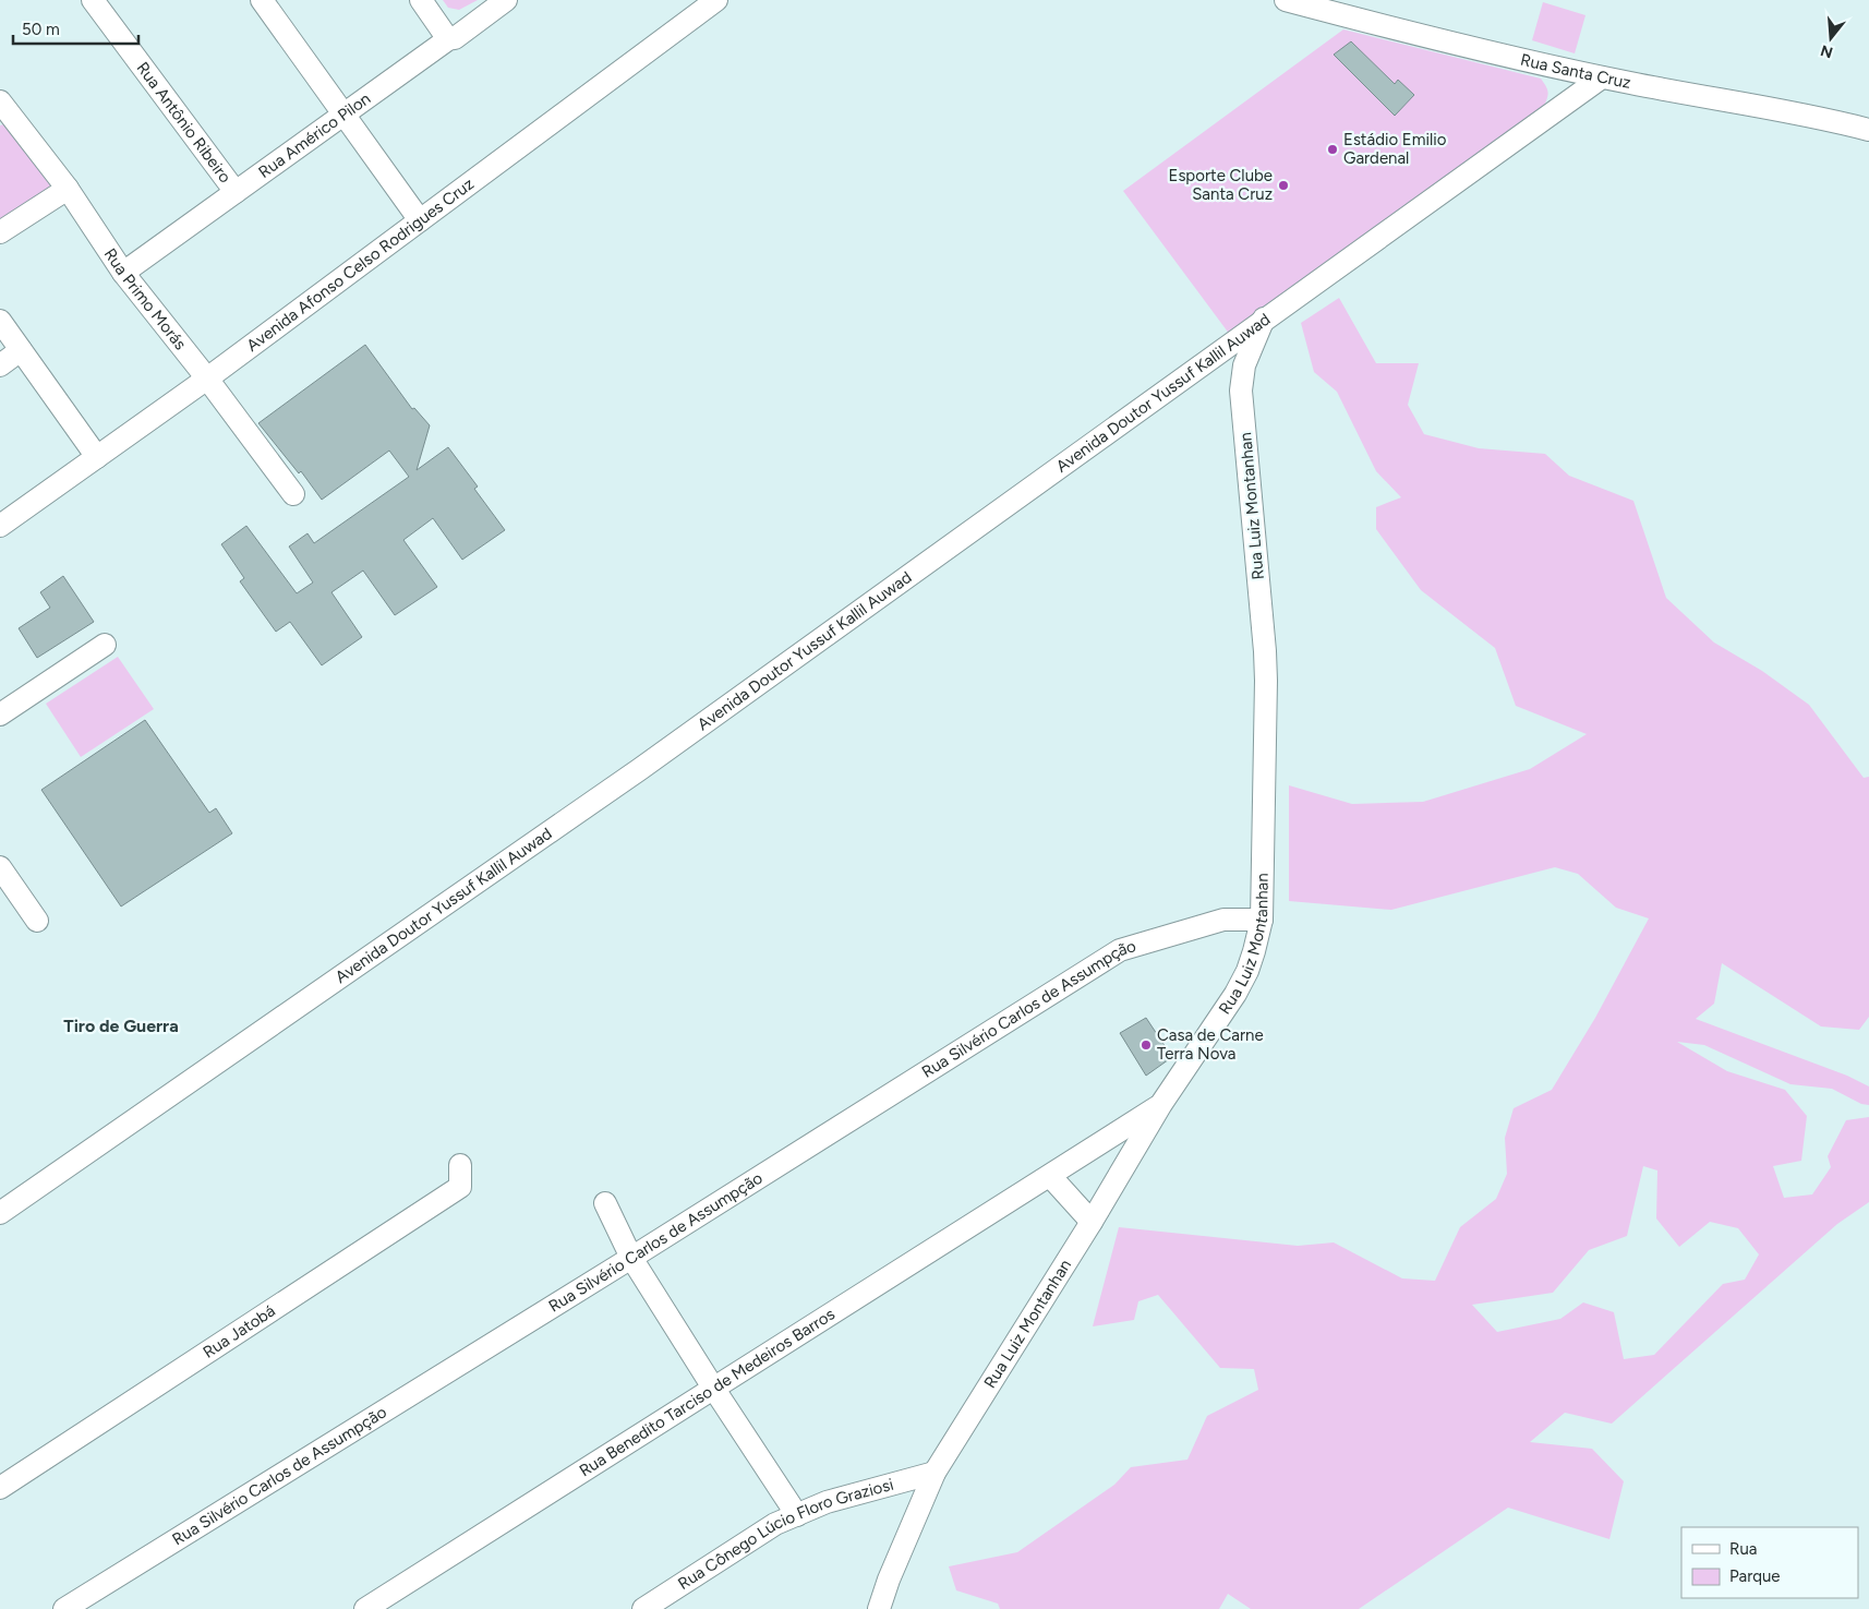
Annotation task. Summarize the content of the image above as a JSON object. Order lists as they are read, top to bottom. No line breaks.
{"streets":{"street":["Rua Santa Cruz","Rua Antônio Ribeiro","Rua Américo Pilon","Avenida Afonso Celso Rodrigues Cruz","Rua Primo Morás","Avenida Doutor Yussuf Kallil Auwad","Rua Luiz Montanhan","Rua Silvério Carlos de Assumpção","Rua Jatobá","Rua Benedito Tarciso de Medeiros Barros","Rua Cônego Lúcio Floro Graziosi"]},"crossings":[["Rua Santa Cruz","Avenida Doutor Yussuf Kallil Auwad"],["Rua Antônio Ribeiro","Rua Américo Pilon"],["Rua Américo Pilon","Rua Primo Morás"],["Avenida Afonso Celso Rodrigues Cruz","Rua Primo Morás"],["Avenida Doutor Yussuf Kallil Auwad","Rua Luiz Montanhan"],["Rua Luiz Montanhan","Rua Silvério Carlos de Assumpção"],["Rua Luiz Montanhan","Rua Benedito Tarciso de Medeiros Barros"],["Rua Luiz Montanhan","Rua Cônego Lúcio Floro Graziosi"]],"districts":["Tiro de Guerra"],"places":["Estádio Emilio Gardenal","Esporte Clube Santa Cruz","Casa de Carne Terra Nova"],"legend":["Rua","Parque"],"scale_bar":"50 m","north":"bottom"}
